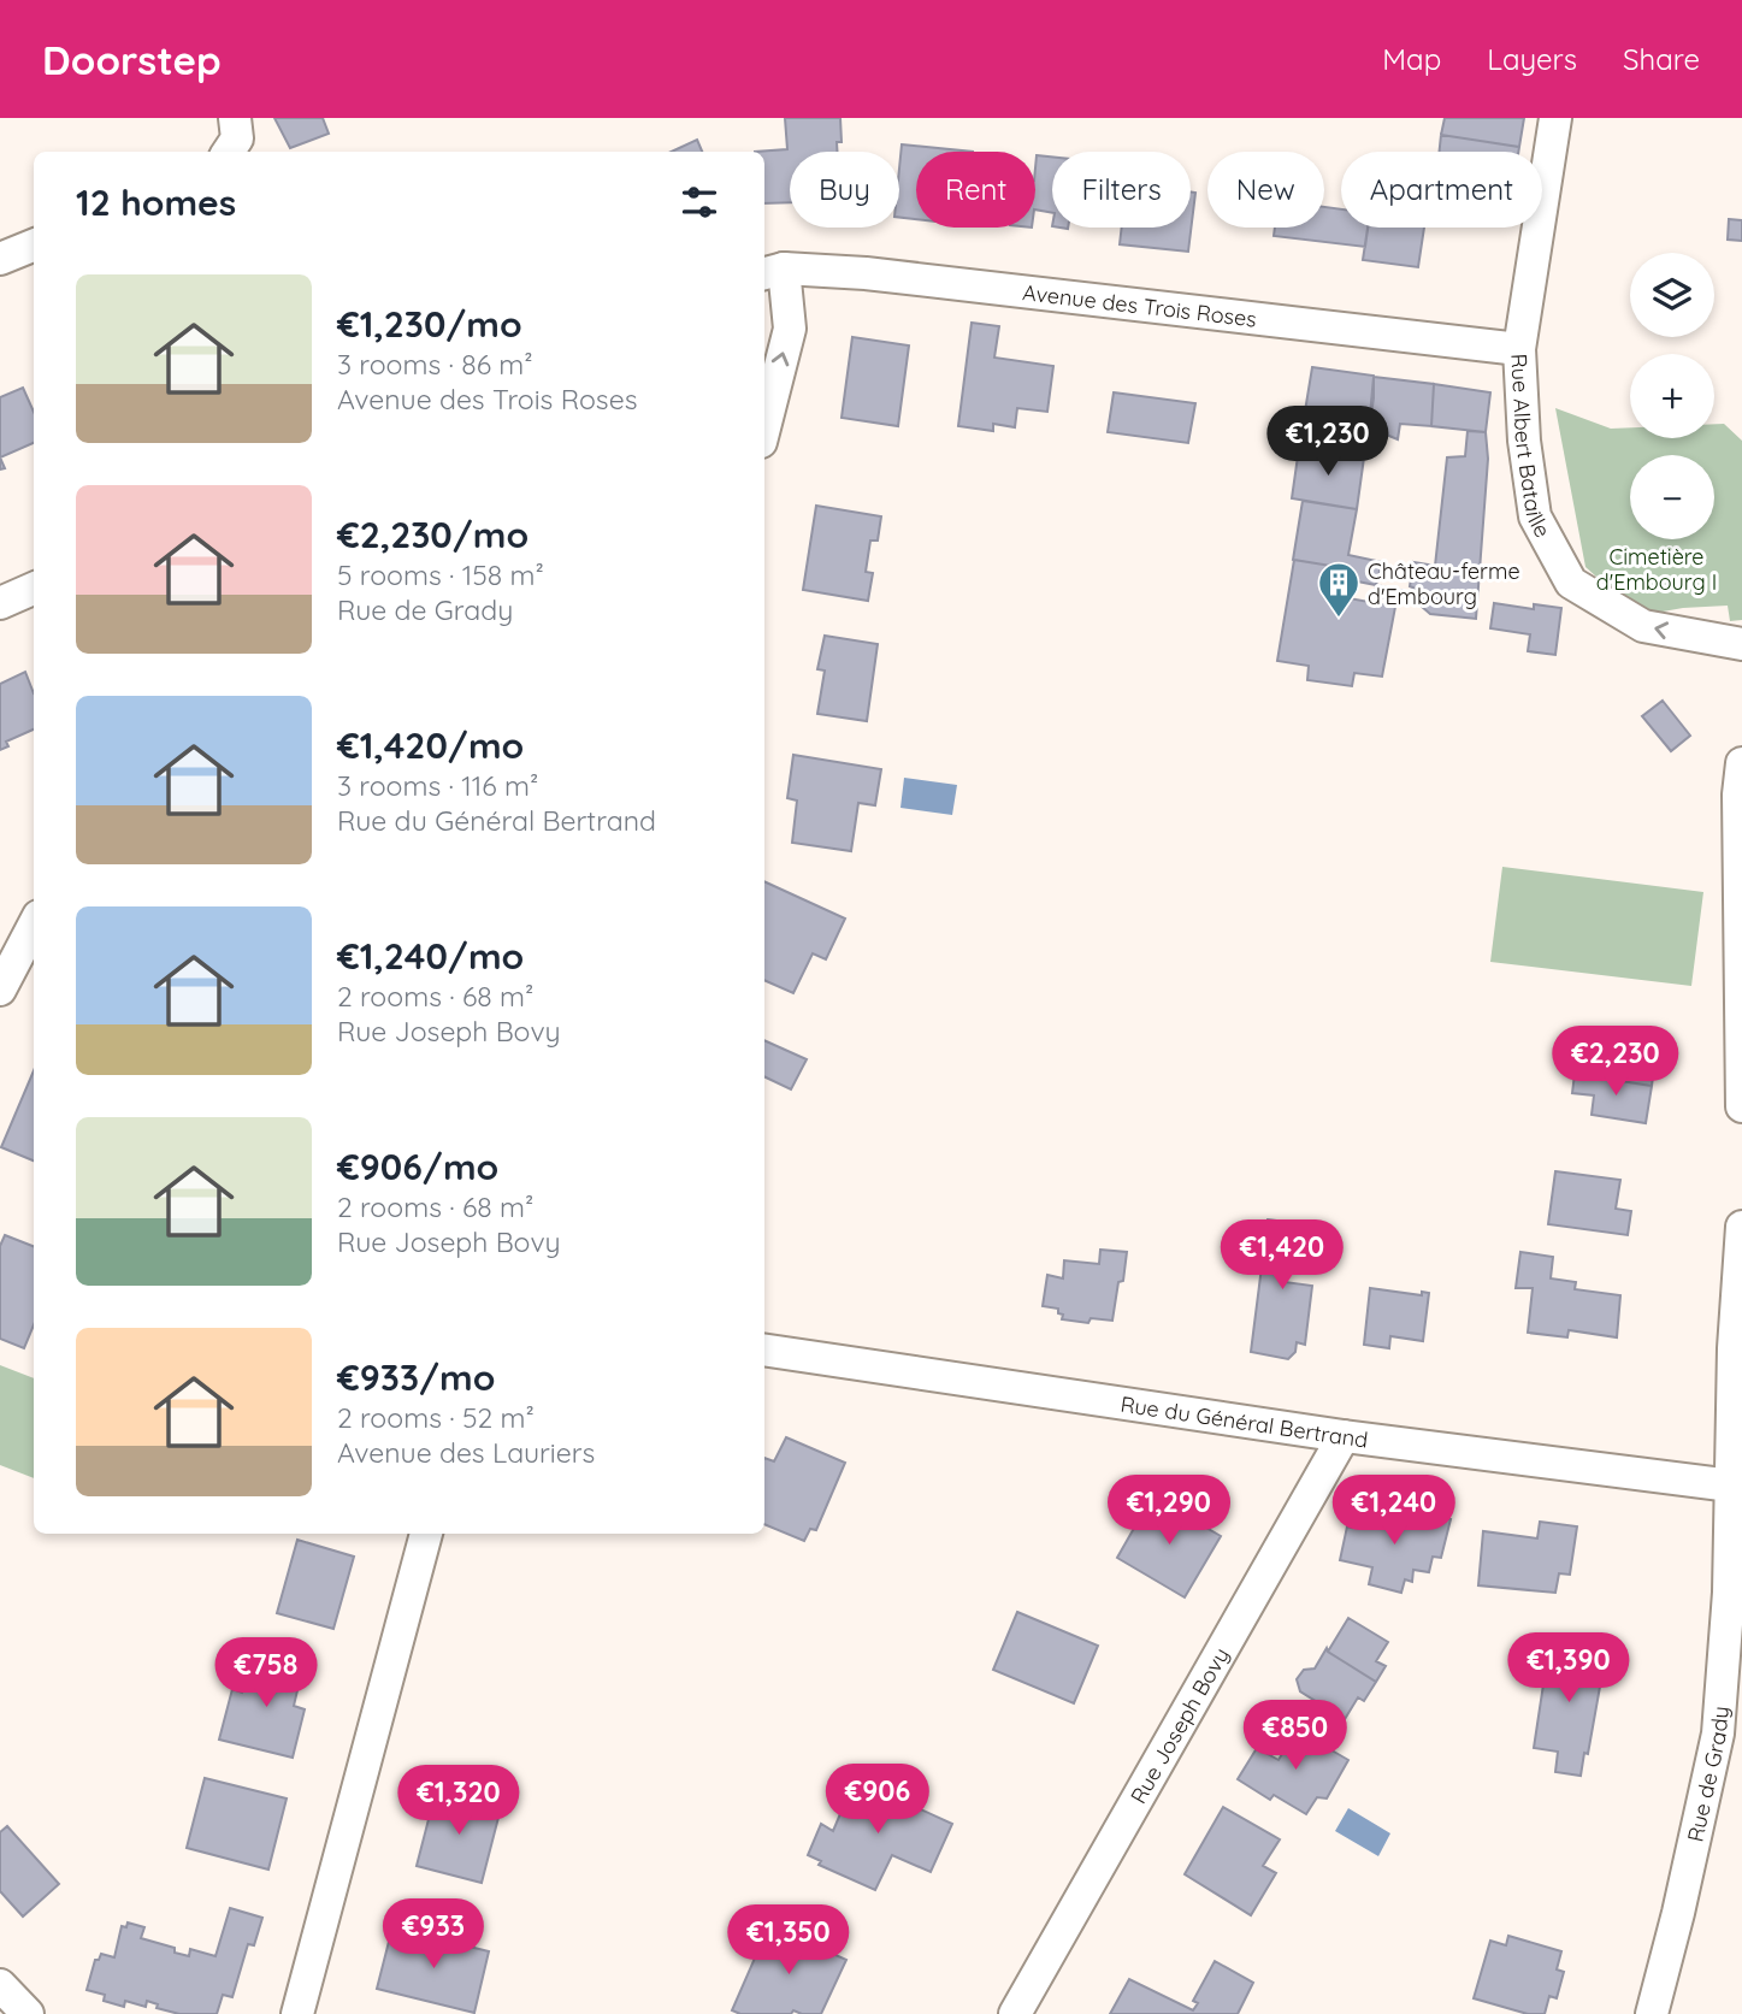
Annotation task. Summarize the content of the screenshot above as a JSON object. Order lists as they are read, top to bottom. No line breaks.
{"streets":{"street":["Avenue des Trois Roses","Rue Albert Bataille","Rue du Général Bertrand","Rue Joseph Bovy","Rue de Grady"]},"crossings":[["Avenue des Trois Roses","Rue Albert Bataille"],["Rue du Général Bertrand","Rue Joseph Bovy"],["Rue du Général Bertrand","Rue de Grady"]],"one_way":["Rue Albert Bataille"],"parks":["Cimetière d'Embourg I"],"places":{"building":["Château-ferme d'Embourg"]},"page":{"header":"Doorstep","nav":["Map","Layers","Share"],"chip":["Buy","Rent","Filters","New","Apartment"],"heading":"12 homes","map_buttons":["+","−"],"list":[{"name":"€1,230/mo","note":"3 rooms · 86 m² · Avenue des Trois Roses"},{"name":"€2,230/mo","note":"5 rooms · 158 m² · Rue de Grady"},{"name":"€1,420/mo","note":"3 rooms · 116 m² · Rue du Général Bertrand"},{"name":"€1,240/mo","note":"2 rooms · 68 m² · Rue Joseph Bovy"},{"name":"€906/mo","note":"2 rooms · 68 m² · Rue Joseph Bovy"},{"name":"€933/mo","note":"2 rooms · 52 m² · Avenue des Lauriers"}],"price":["€1,230","€2,230","€1,420","€1,290","€1,240","€1,390","€758","€850","€906","€1,320","€933","€1,350"]}}
